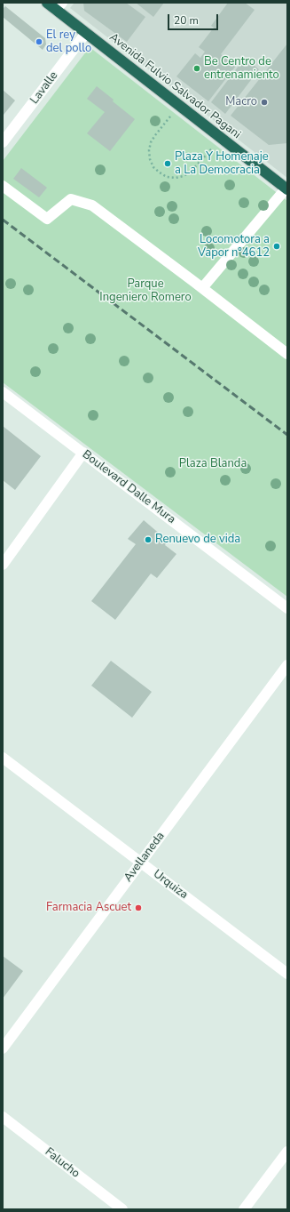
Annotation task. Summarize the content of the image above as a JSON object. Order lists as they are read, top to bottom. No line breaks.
{"streets":{"highway":["Avenida Fulvio Salvador Pagani"],"street":["Lavalle","Boulevard Dalle Mura","Avellaneda","Urquiza","Falucho"]},"crossings":[["Avenida Fulvio Salvador Pagani","Lavalle"],["Avellaneda","Urquiza"]],"parks":["Parque Ingeniero Romero","Plaza Blanda"],"places":["El rey del pollo","Be Centro de entrenamiento","Macro","Plaza Y Homenaje a La Democracia","Locomotora a Vapor n°4612","Renuevo de vida","Farmacia Ascuet"],"scale_bar":"20 m"}
